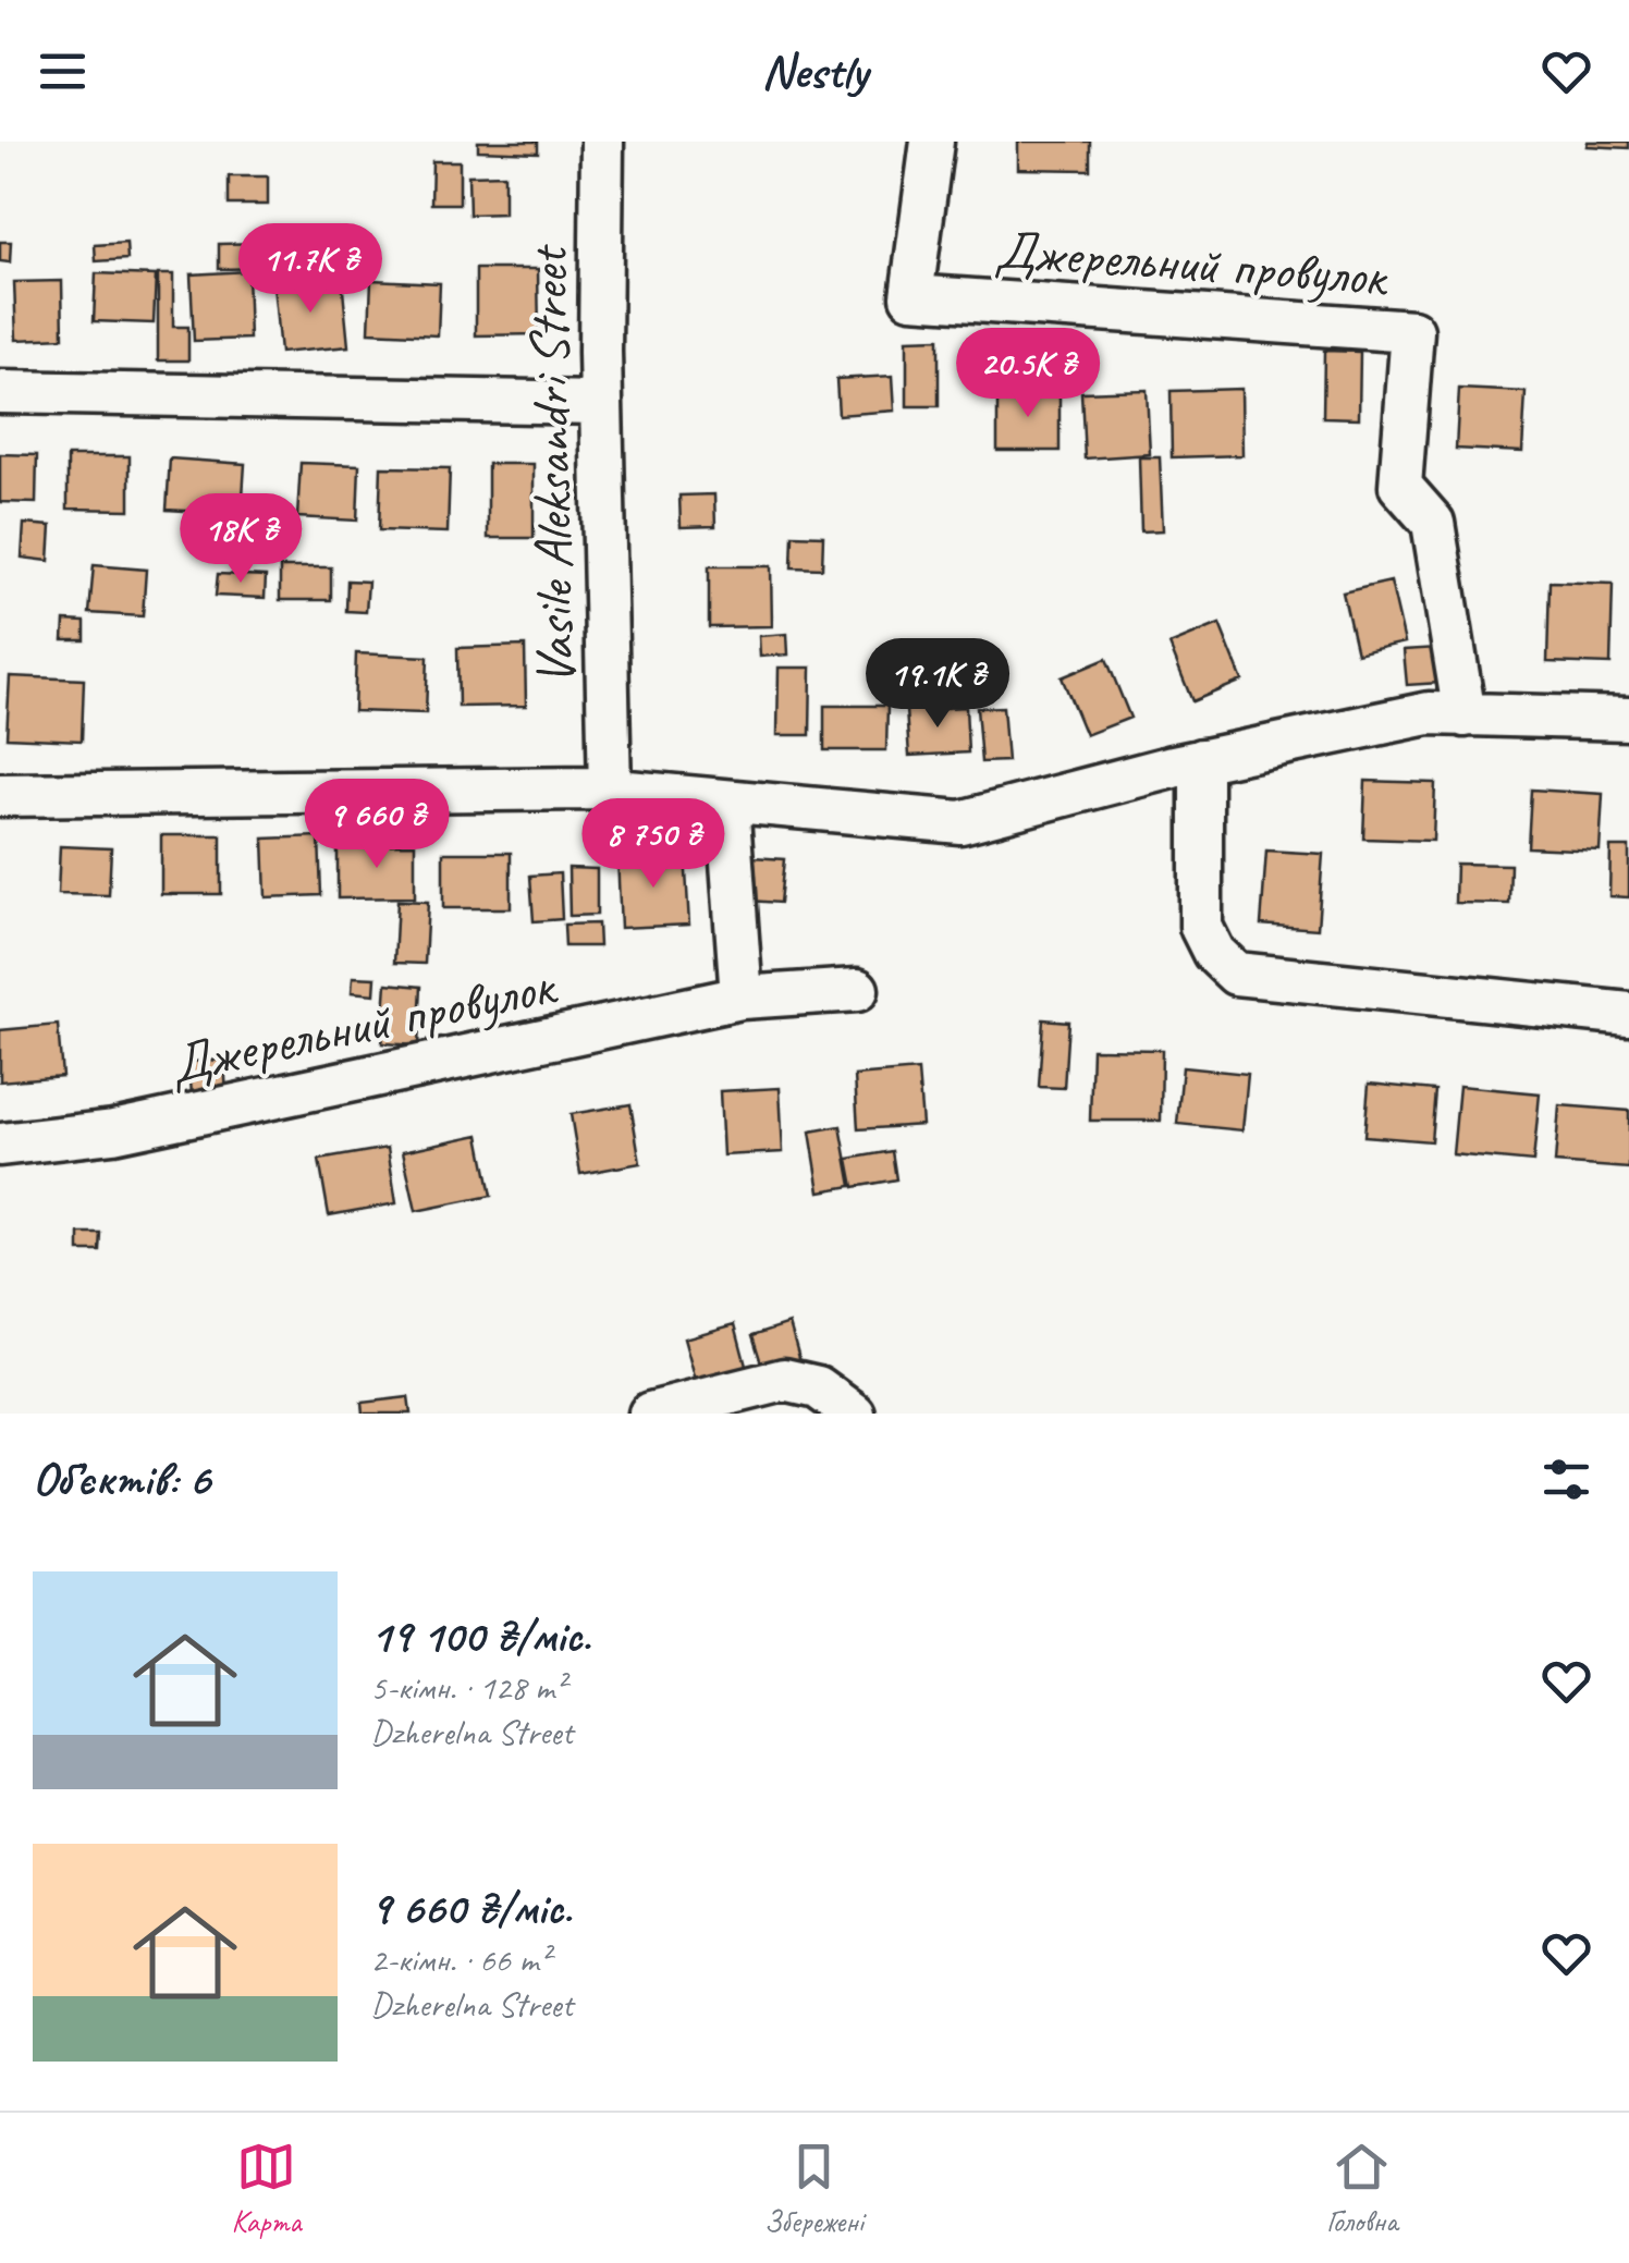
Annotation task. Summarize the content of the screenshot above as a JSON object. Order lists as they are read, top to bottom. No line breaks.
{"streets":{"street":["Джерельний провулок","Vasile Aleksandri Street"]},"page":{"header":"Nestly","price":["11.7K ₴","20.5K ₴","18K ₴","19.1K ₴","9 660 ₴","8 750 ₴"],"heading":"Об’єктів: 6","list":[{"name":"19 100 ₴/міс.","note":"5-кімн. · 128 m² · Dzherelna Street"},{"name":"9 660 ₴/міс.","note":"2-кімн. · 66 m² · Dzherelna Street"}],"tabs":["Карта","Збережені","Головна"]}}
